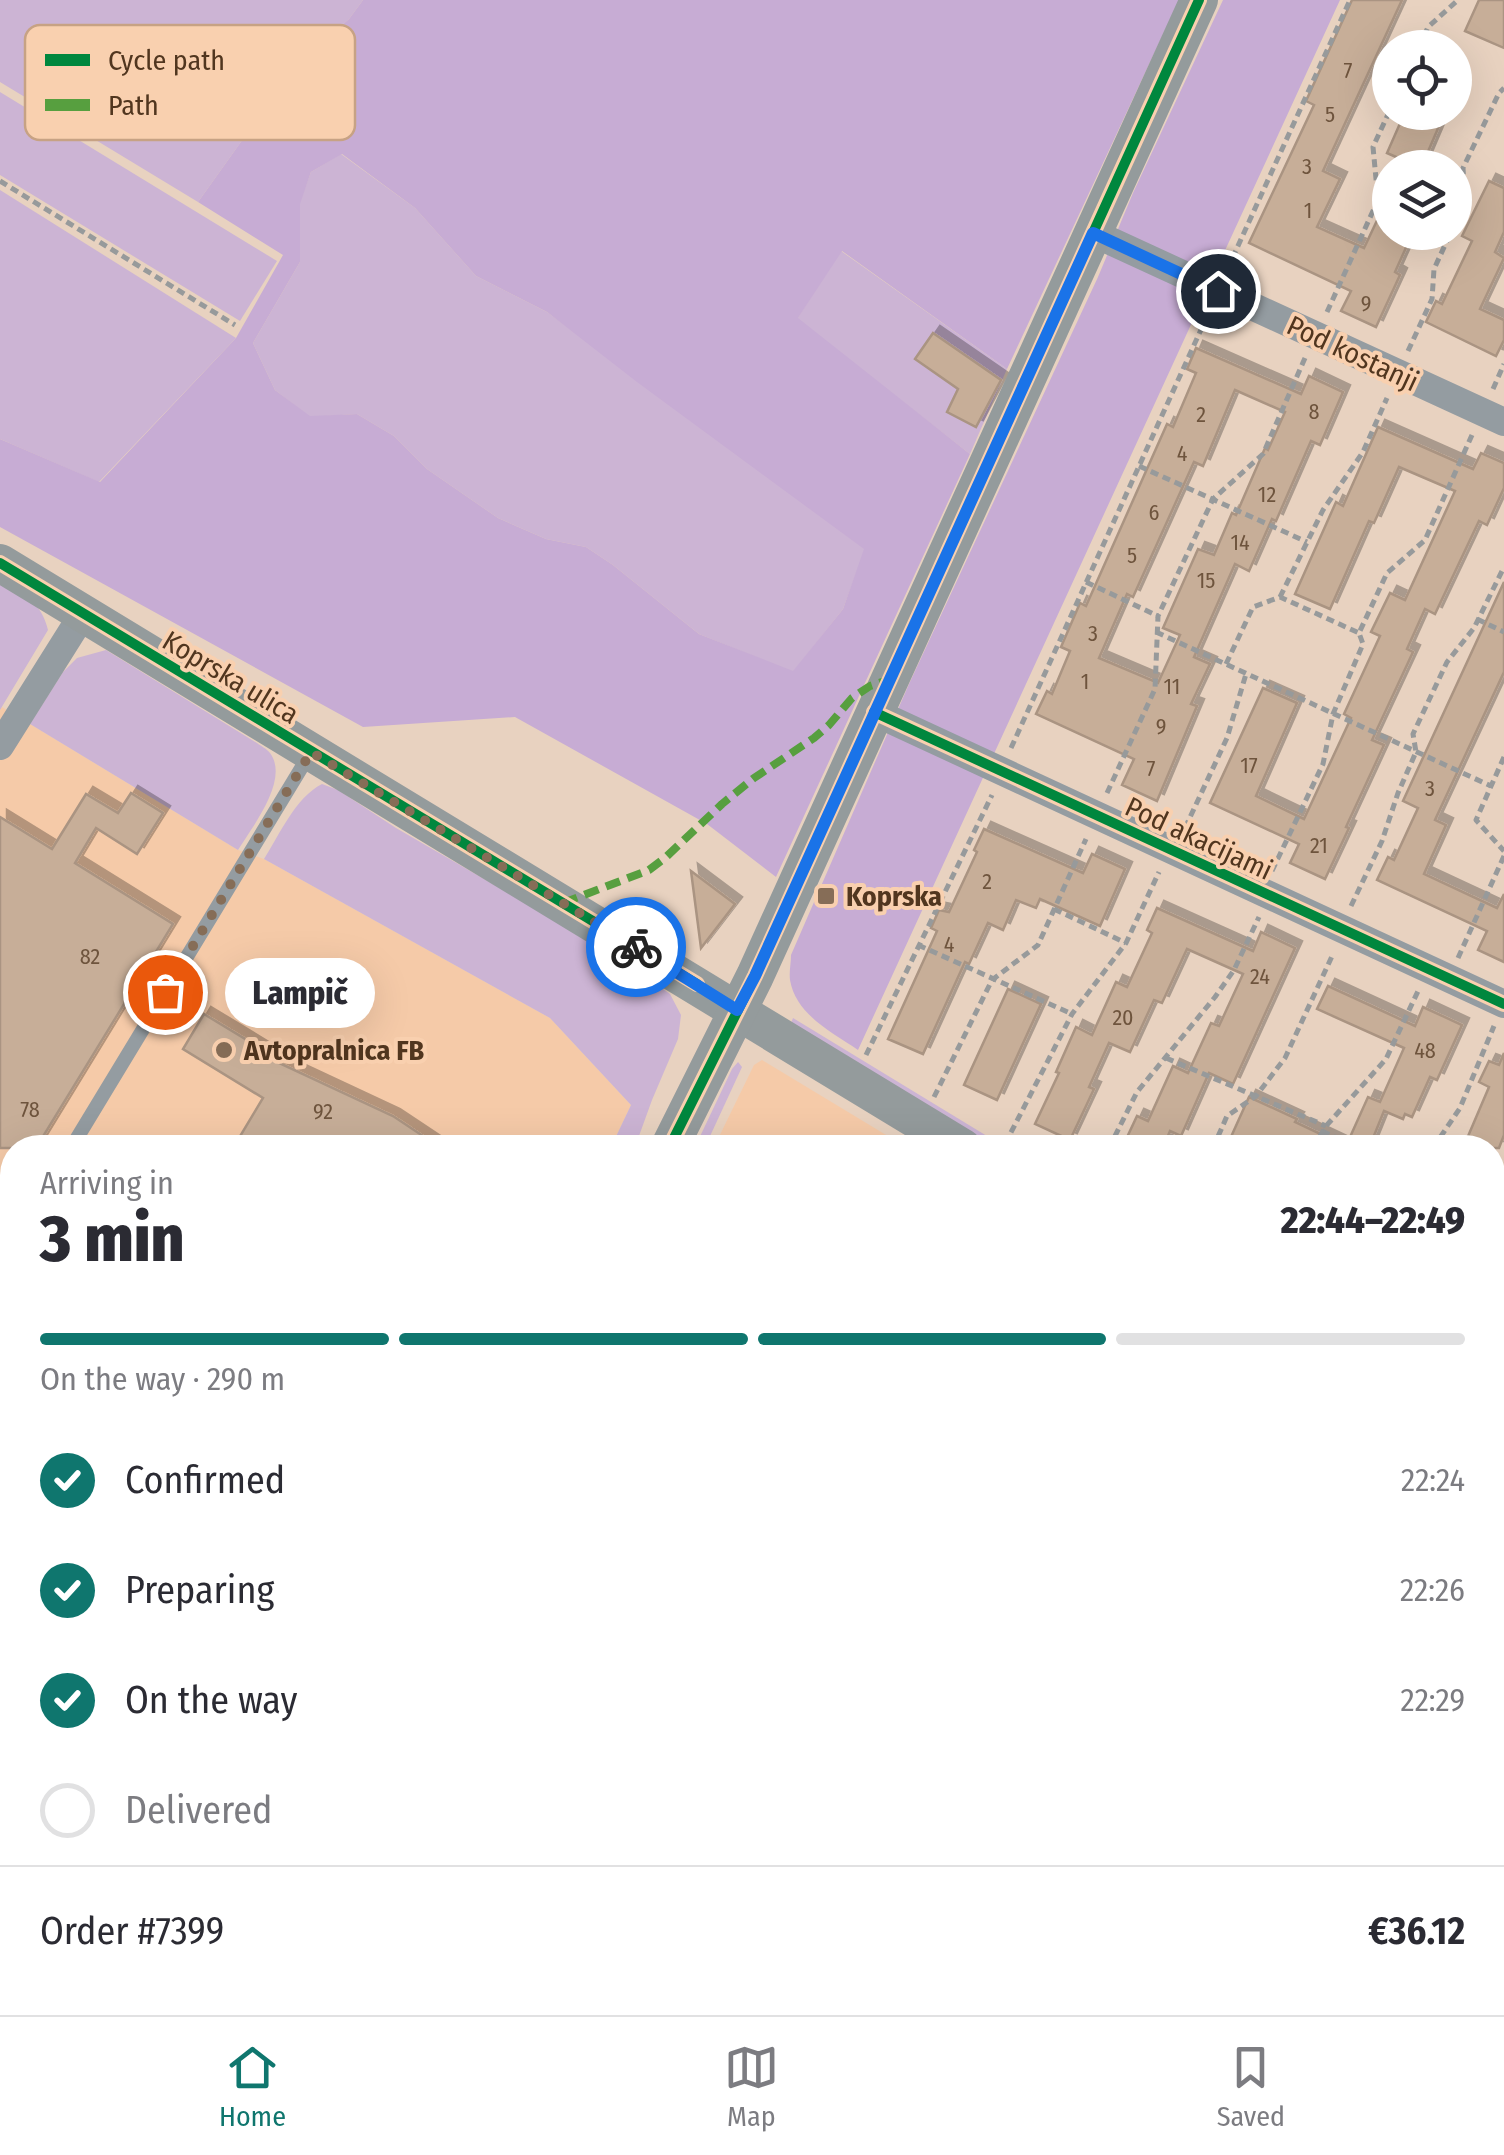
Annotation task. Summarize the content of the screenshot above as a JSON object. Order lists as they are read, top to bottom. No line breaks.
{"streets":{"street":["Pod kostanji","Koprska ulica","Pod akacijami"]},"places":{"transit":["Koprska"],"other":["Lampič","Avtopralnica FB"]},"house_numbers":["7","5","3","1","9","8","2","4","12","6","14","5","15","3","1","11","9","17","7","3","21","2","4","82","24","20","48","78","92"],"legend":["Cycle path","Path"],"page":{"bubble":"Lampič","heading":["3 min","Arriving in","22:44–22:49"],"panel":["Order #7399","€36.12"],"bar":"On the way · 290 m","list":[["Confirmed","22:24"],["Preparing","22:26"],["On the way","22:29"],"Delivered"],"tabs":["Home","Map","Saved"]}}
